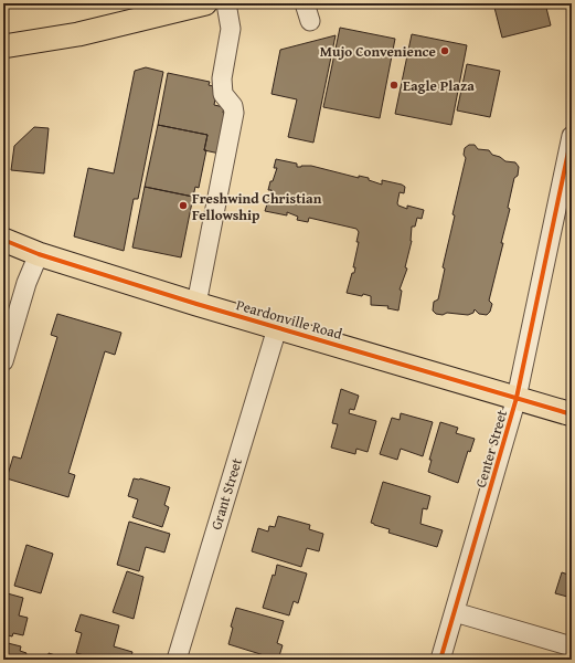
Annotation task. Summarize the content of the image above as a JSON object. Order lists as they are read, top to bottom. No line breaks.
{"streets":{"main road":["Peardonville Road"],"street":["Center Street","Grant Street"]},"crossings":[["Peardonville Road","Center Street"],["Peardonville Road","Grant Street"]],"places":["Mujo Convenience","Eagle Plaza","Freshwind Christian Fellowship"]}
